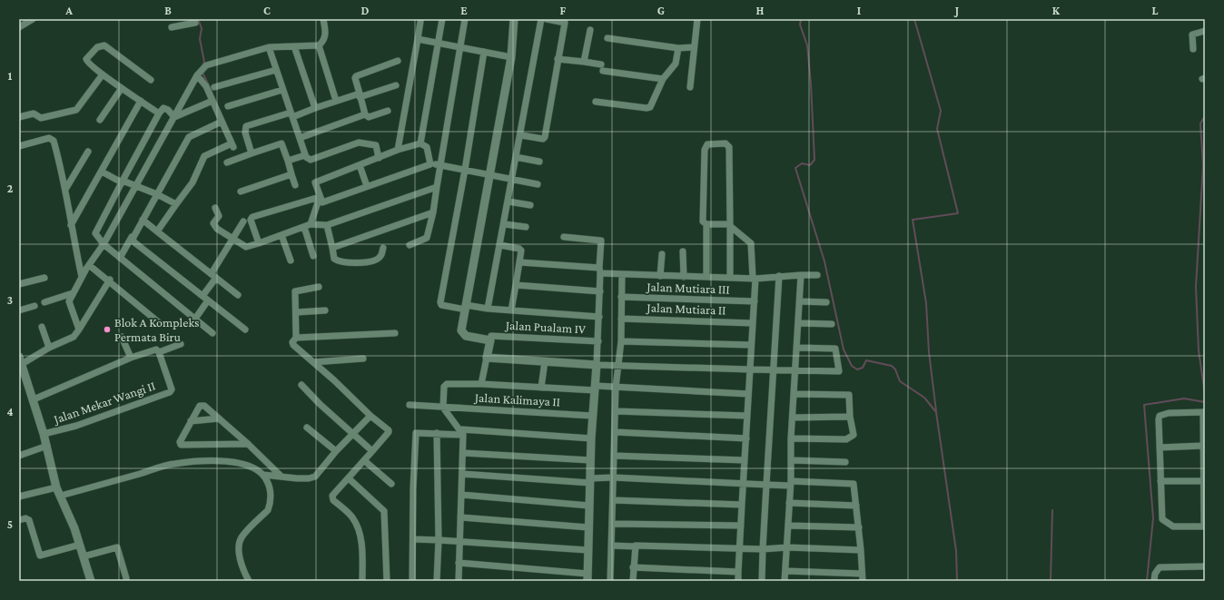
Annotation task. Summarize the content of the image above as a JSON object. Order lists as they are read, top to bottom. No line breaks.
{"streets":{"street":["Jalan Mutiara III","Jalan Mutiara II","Jalan Pualam IV","Jalan Kalimaya II","Jalan Mekar Wangi II"]},"places":["Blok A Kompleks Permata Biru"],"grid":{"columns":["A","B","C","D","E","F","G","H","I","J","K","L"],"rows":["1","2","3","4","5"]}}
